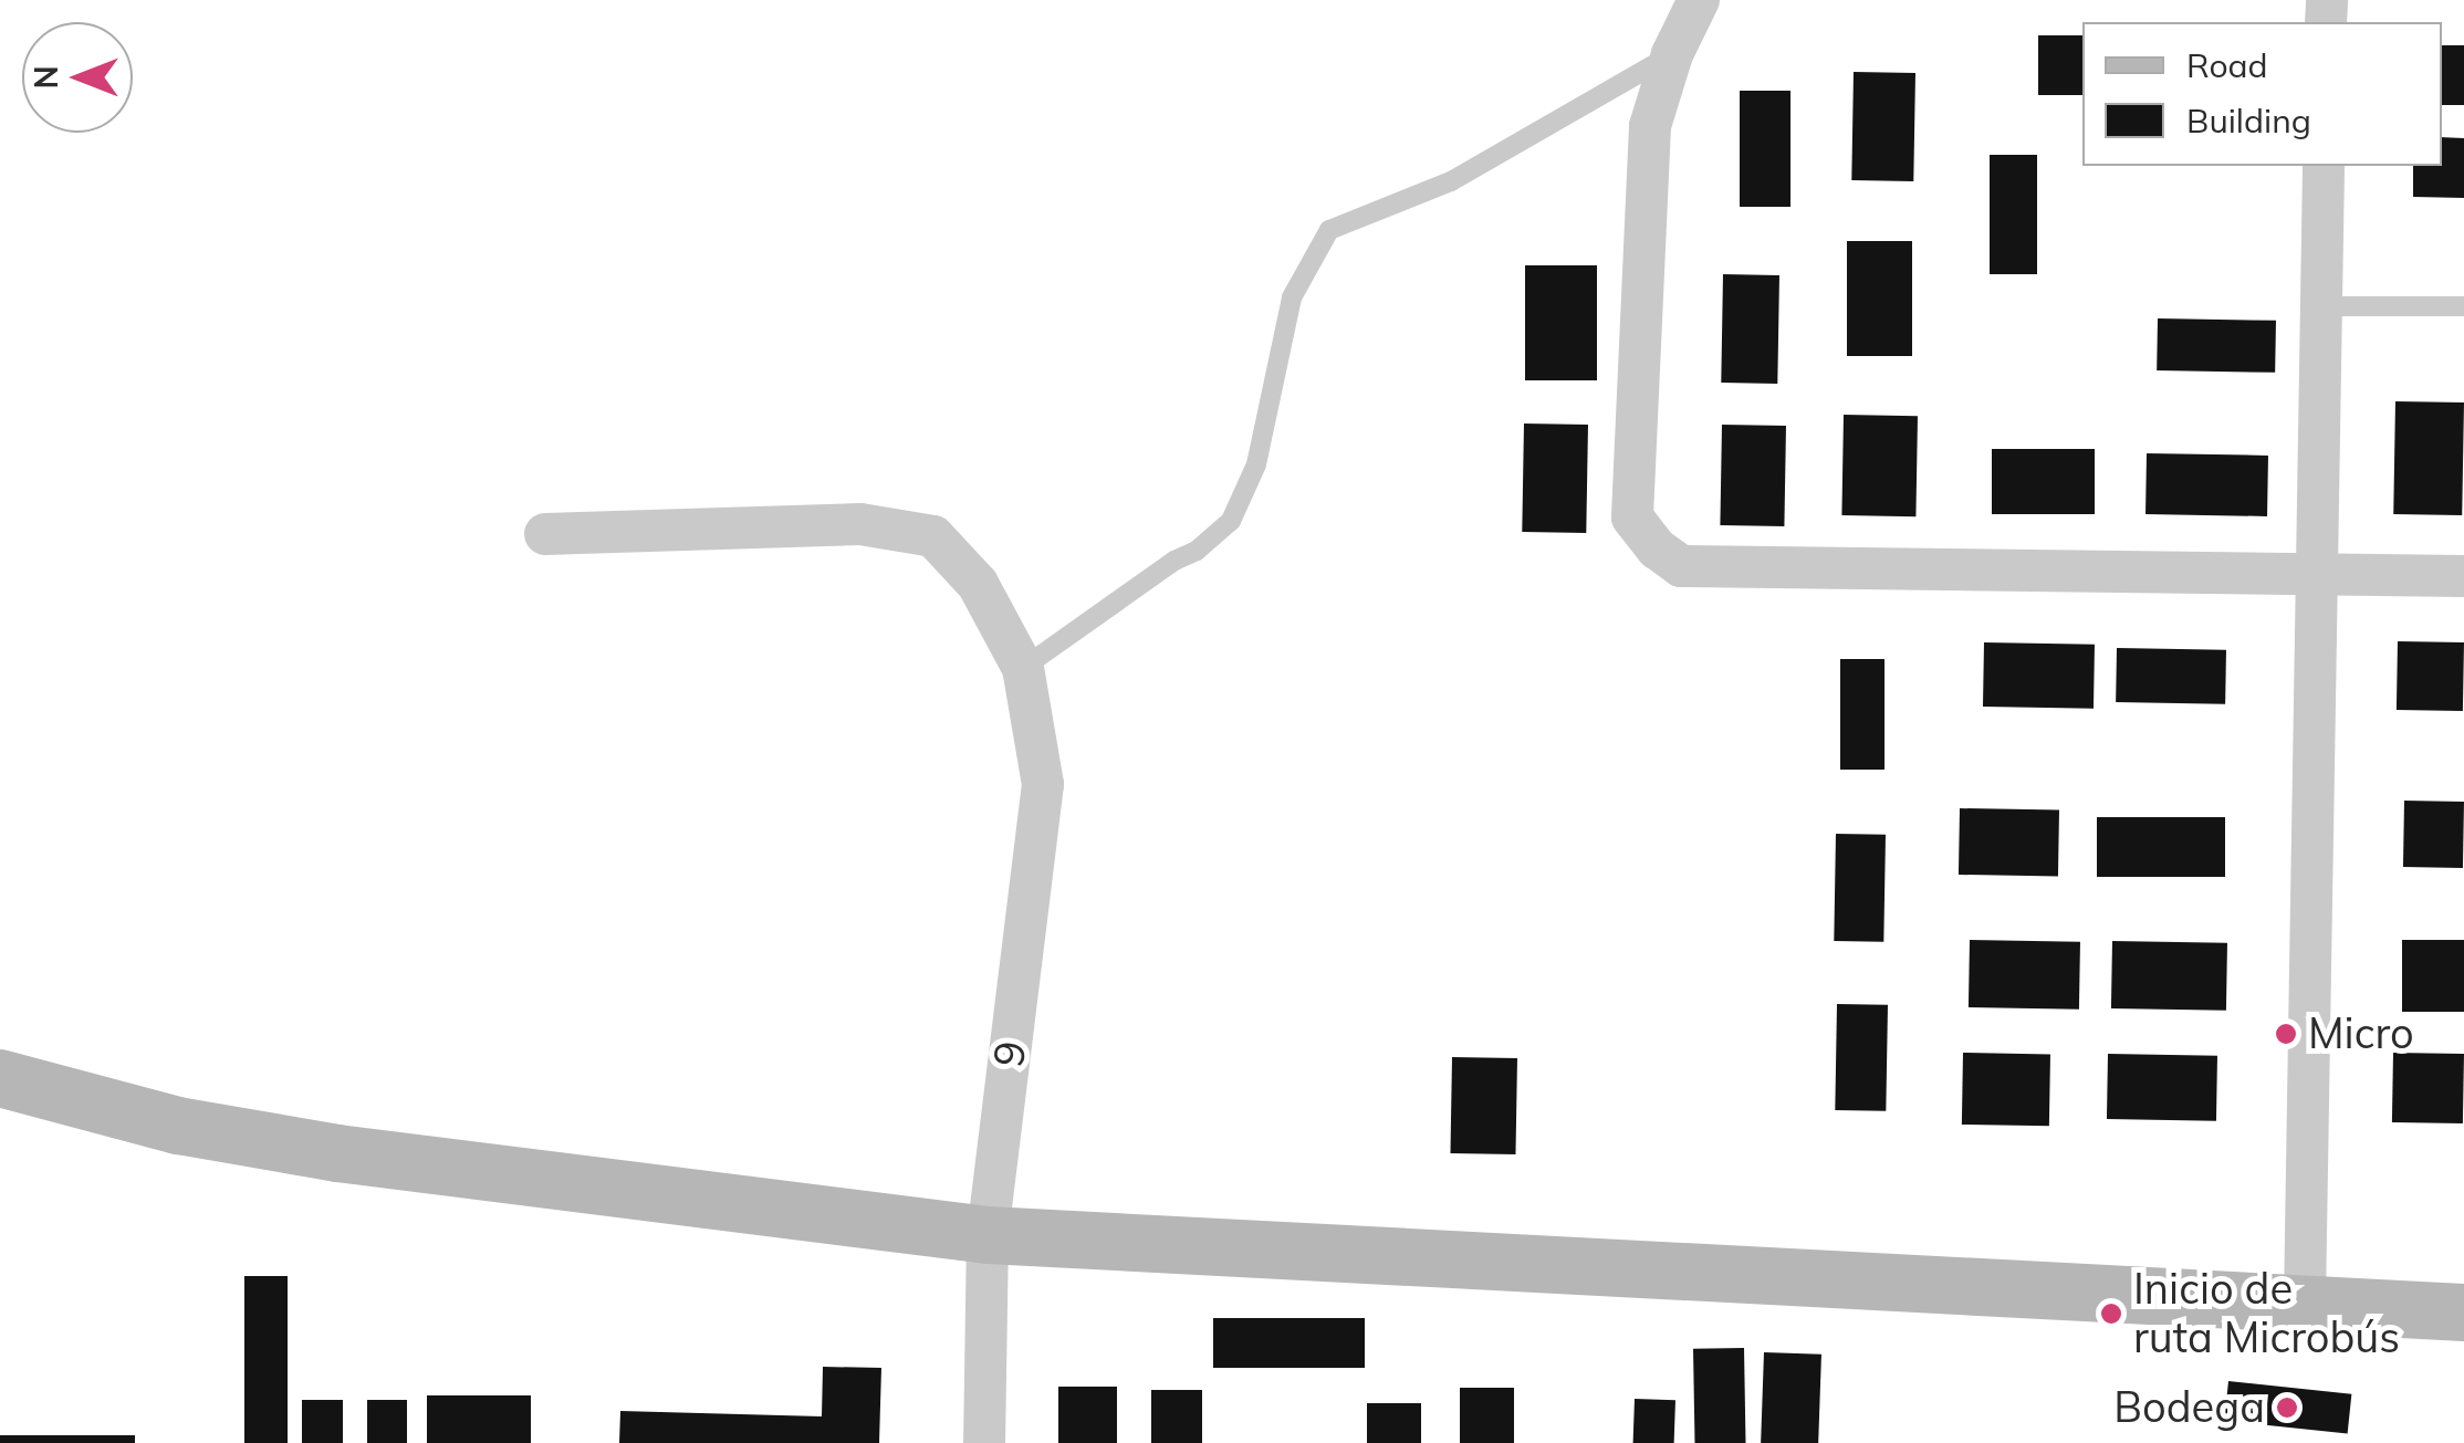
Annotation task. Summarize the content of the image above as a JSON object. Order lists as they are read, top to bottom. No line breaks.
{"streets":{"street":["9"]},"places":["Micro","Inicio de ruta Microbús","Bodega"],"legend":["Road","Building"],"north":"left"}
